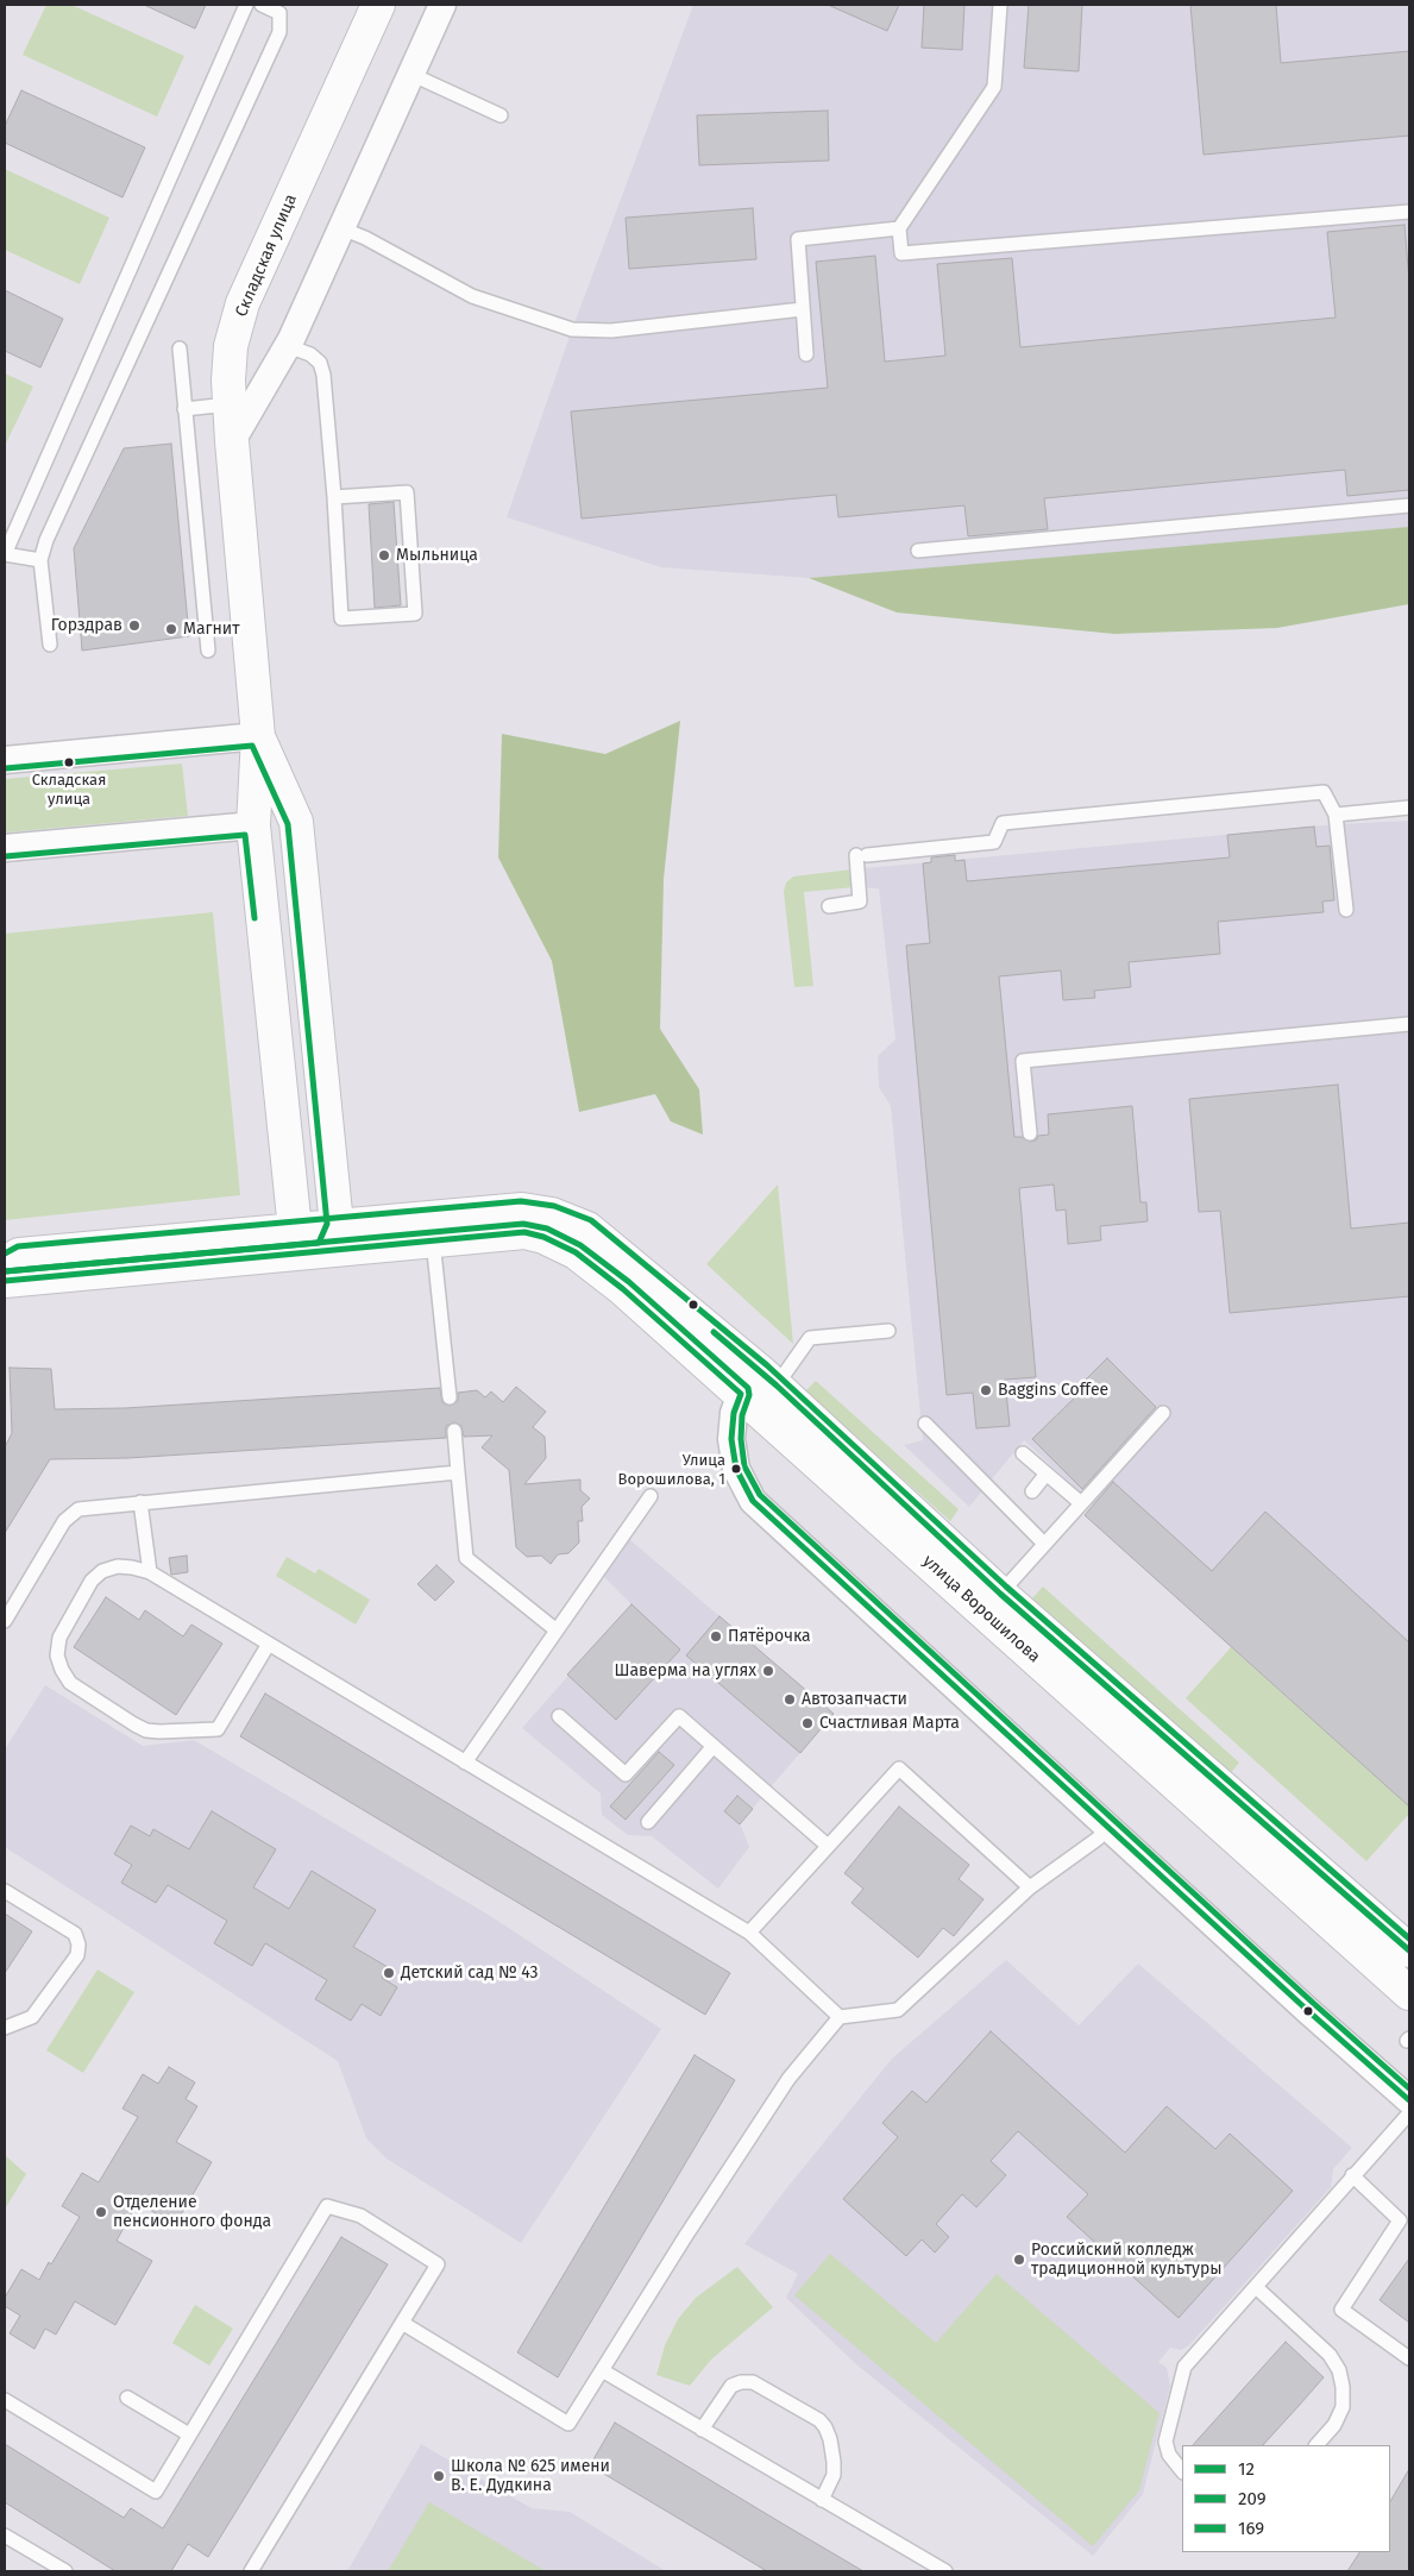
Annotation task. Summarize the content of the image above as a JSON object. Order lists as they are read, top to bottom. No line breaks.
{"streets":{"street":["Складская улица","улица Ворошилова"]},"places":["Мыльница","Горздрав","Магнит","Складская улица","Baggins Coffee","Улица Ворошилова, 1","Пятёрочка","Шаверма на углях","Автозапчасти","Счастливая Марта","Детский сад № 43","Отделение пенсионного фонда","Российский колледж традиционной культуры","Школа № 625 имени В. Е. Дудкина"],"lines":["transit line 209","transit line 169","transit line 12"],"legend":["12","209","169"]}
